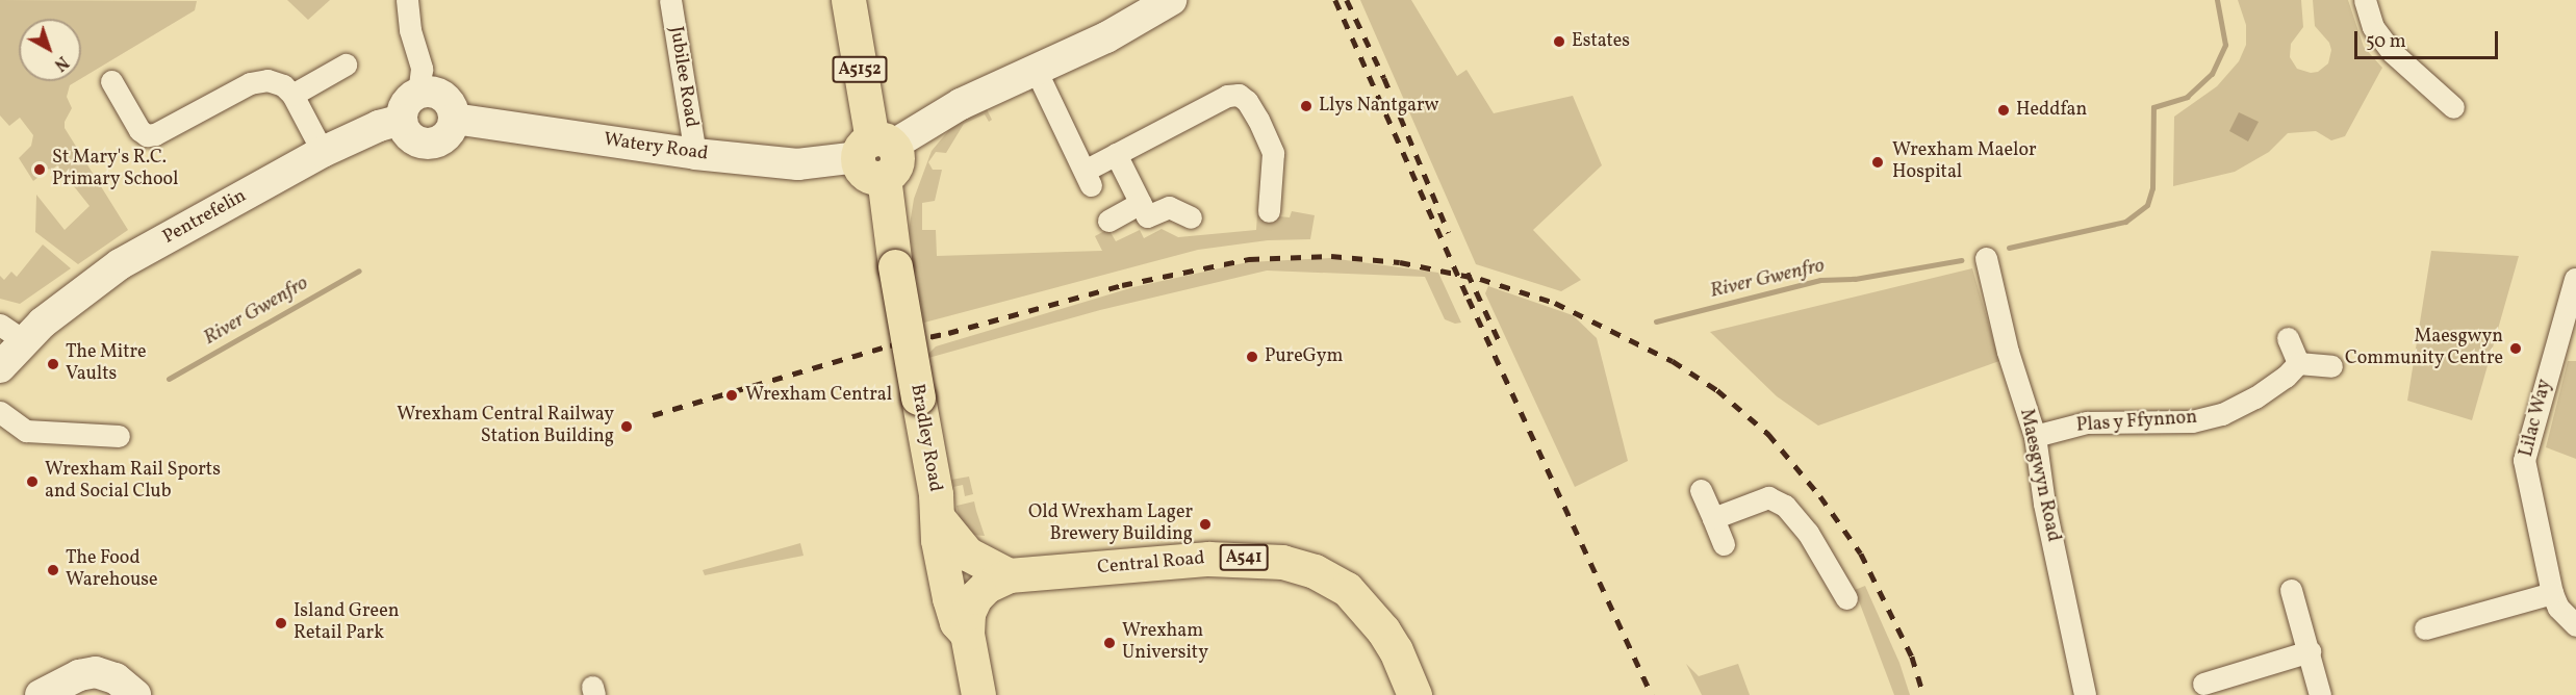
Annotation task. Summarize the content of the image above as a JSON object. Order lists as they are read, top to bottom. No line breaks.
{"streets":{"main road":["A5152","Bradley Road","A541","Central Road"],"street":["Jubilee Road","Watery Road","Pentrefelin","Lilac Way","Plas y Ffynnon","Maesgwyn Road"]},"crossings":[["Jubilee Road","Watery Road"],["Watery Road","Pentrefelin"],["Watery Road","Bradley Road"],["Plas y Ffynnon","Maesgwyn Road"],["Bradley Road","Central Road"]],"water":["River Gwenfro"],"places":["Estates","Llys Nantgarw","Heddfan","Wrexham Maelor Hospital","St Mary's R.C. Primary School","Maesgwyn Community Centre","PureGym","The Mitre Vaults","Wrexham Central","Wrexham Central Railway Station Building","Wrexham Rail Sports and Social Club","Old Wrexham Lager Brewery Building","The Food Warehouse","Island Green Retail Park","Wrexham University"],"scale_bar":"50 m","north":"bottom right"}
